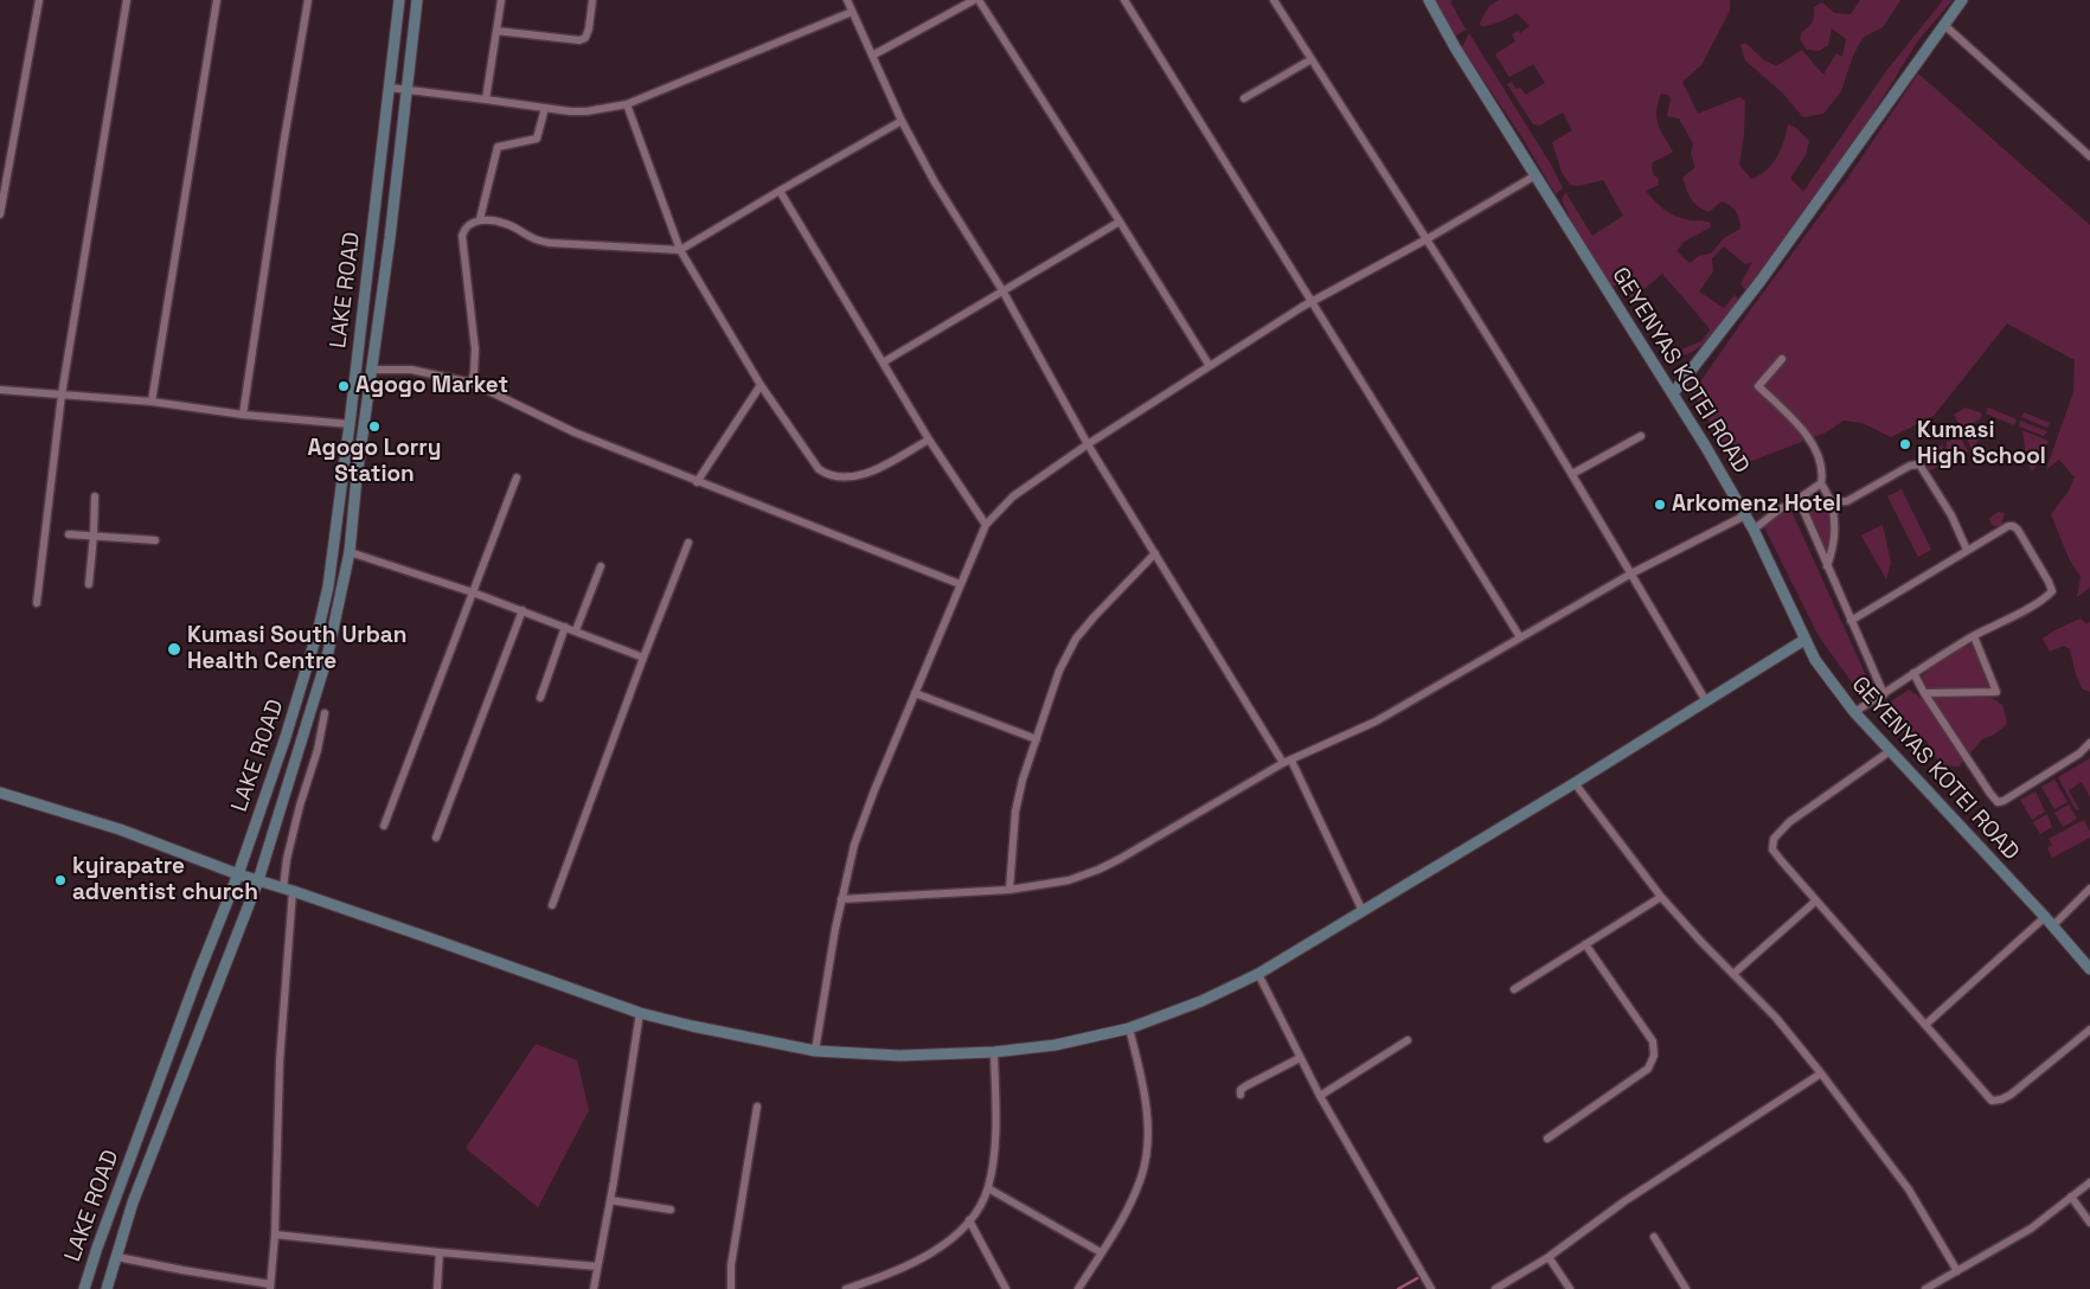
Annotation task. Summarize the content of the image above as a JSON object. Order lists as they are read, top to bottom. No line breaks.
{"streets":{"street":["LAKE ROAD","GEYENYAS KOTEI ROAD"]},"places":["Agogo Market","Agogo Lorry Station","Kumasi High School","Arkomenz Hotel","Kumasi South Urban Health Centre","kyirapatre adventist church"]}
